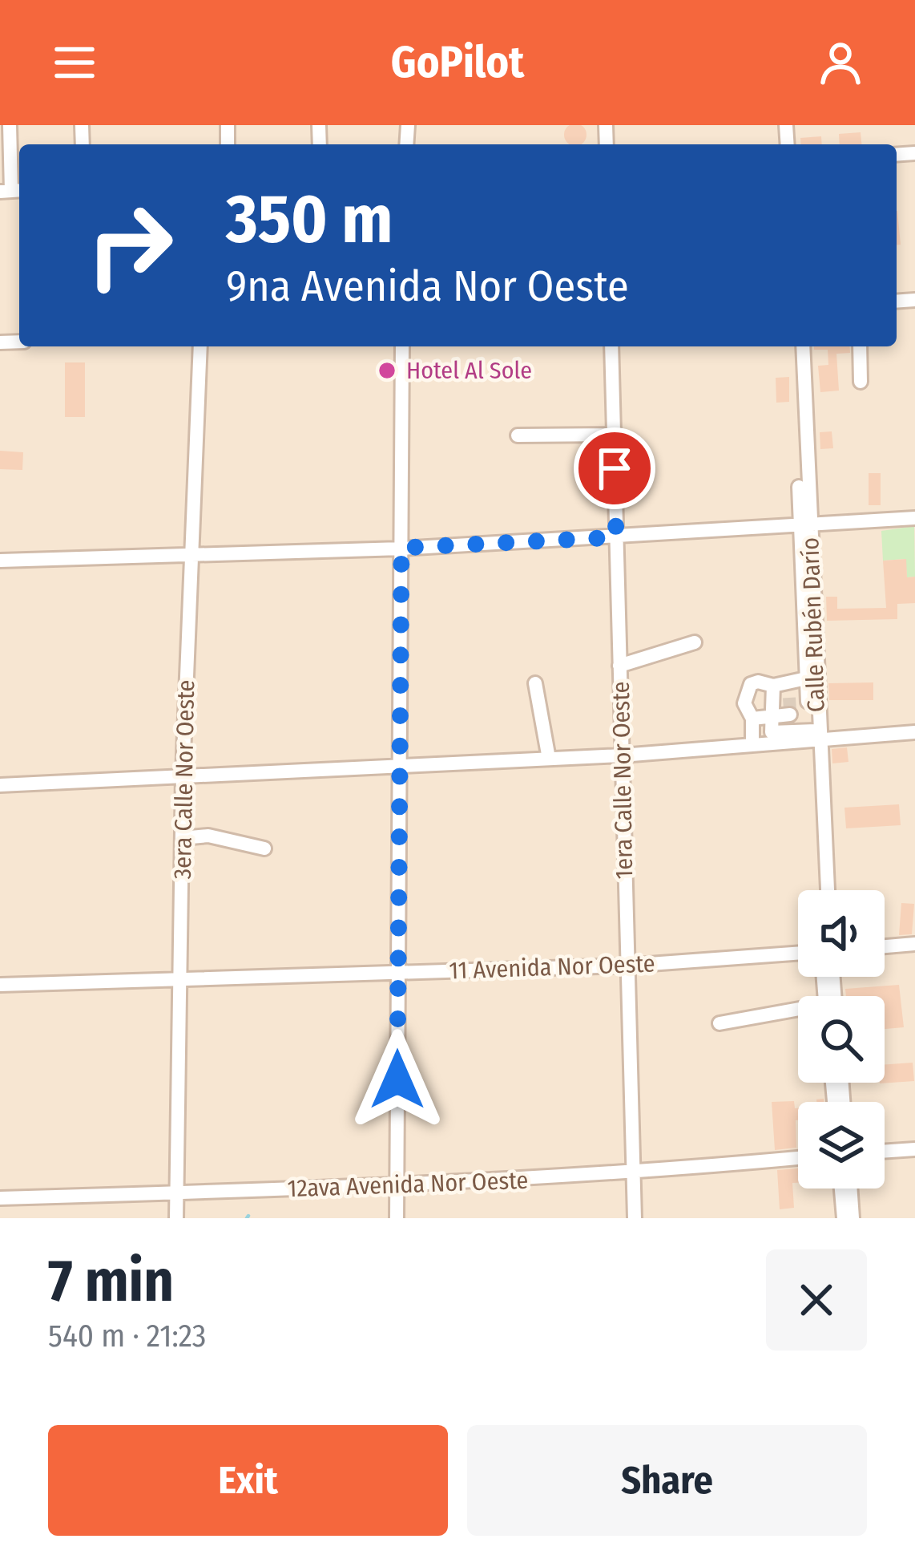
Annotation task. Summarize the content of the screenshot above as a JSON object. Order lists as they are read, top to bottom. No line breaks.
{"streets":{"street":["Calle Rubén Darío","3era Calle Nor Oeste","1era Calle Nor Oeste","11 Avenida Nor Oeste","12ava Avenida Nor Oeste"]},"crossings":[["3era Calle Nor Oeste","11 Avenida Nor Oeste"],["3era Calle Nor Oeste","12ava Avenida Nor Oeste"],["1era Calle Nor Oeste","11 Avenida Nor Oeste"],["1era Calle Nor Oeste","12ava Avenida Nor Oeste"]],"places":["Hotel Al Sole"],"page":{"header":"GoPilot","turn":["350 m","9na Avenida Nor Oeste"],"heading":["7 min","540 m · 21:23"],"buttons":["Exit","Share"]}}
